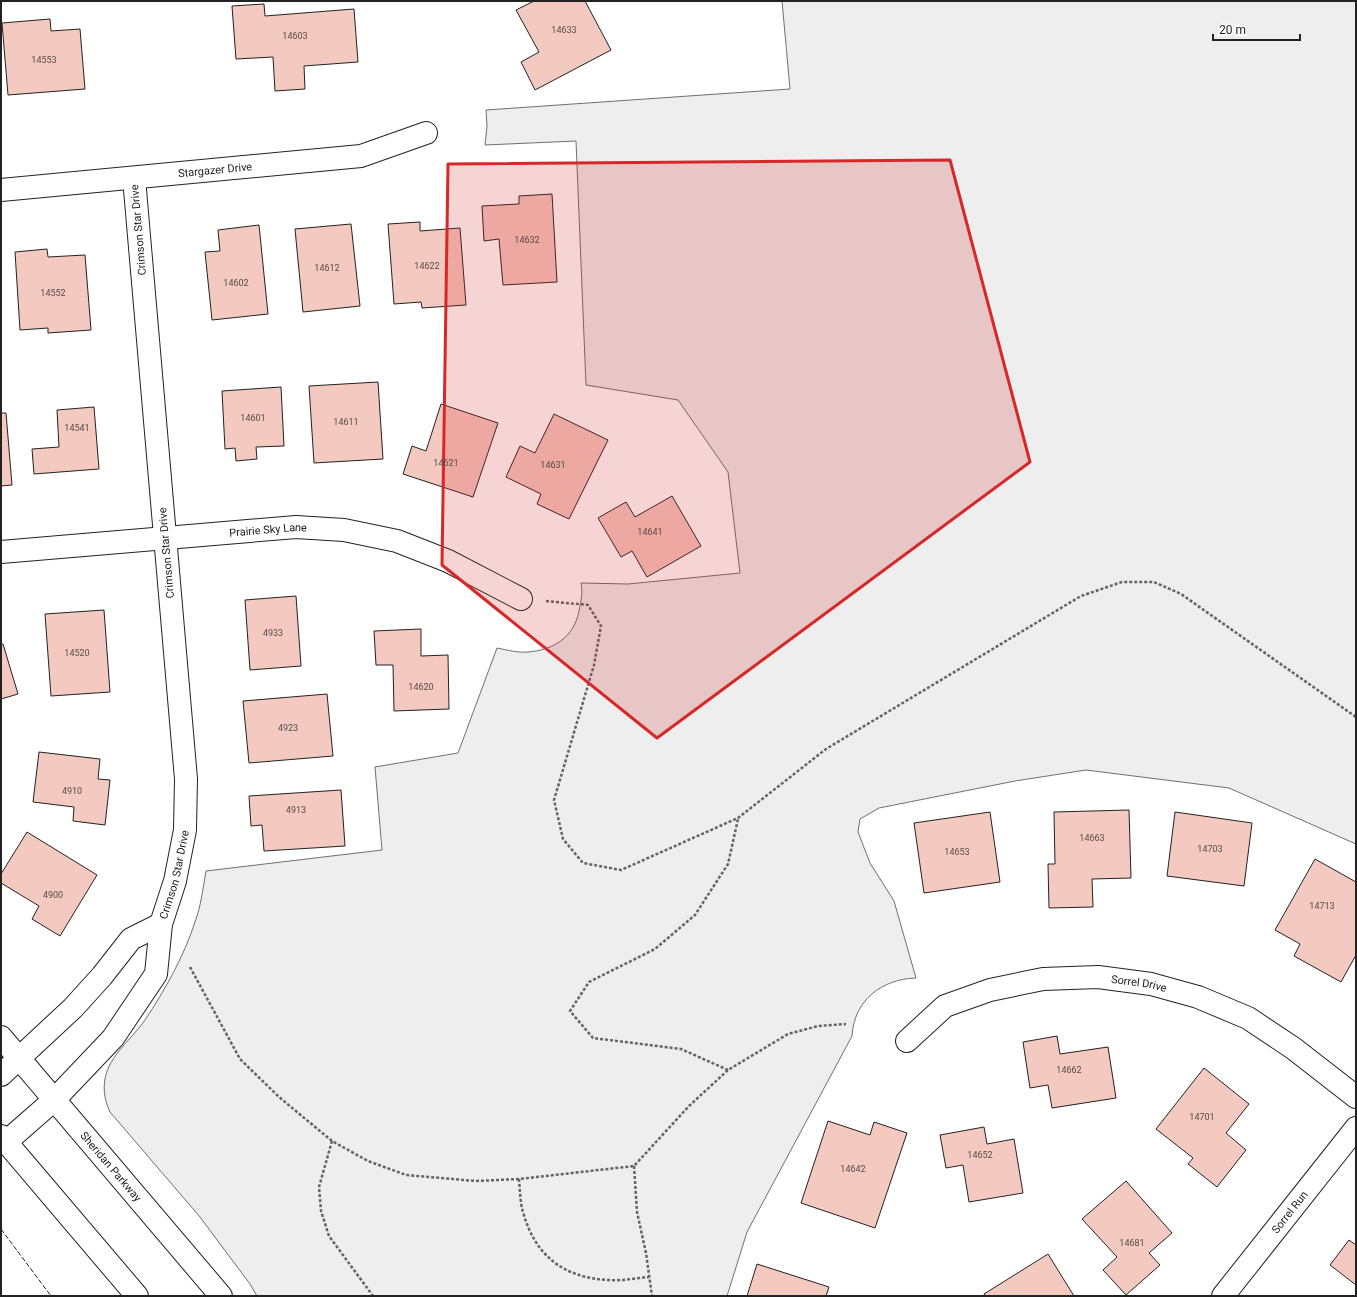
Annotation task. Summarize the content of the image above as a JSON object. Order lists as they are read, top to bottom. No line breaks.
{"streets":{"street":["Stargazer Drive","Crimson Star Drive","Prairie Sky Lane","Sorrel Drive","Sheridan Parkway","Sorrel Run"]},"crossings":[["Stargazer Drive","Crimson Star Drive"],["Crimson Star Drive","Prairie Sky Lane"],["Crimson Star Drive","Sheridan Parkway"]],"house_numbers":["14633","14603","14553","14632","14622","14612","14602","14552","14601","14611","14541","14621","14631","14641","4933","14520","14620","4923","4910","4913","14663","14703","14653","4900","14713","14662","14701","14652","14642","14681"],"scale_bar":"20 m"}
